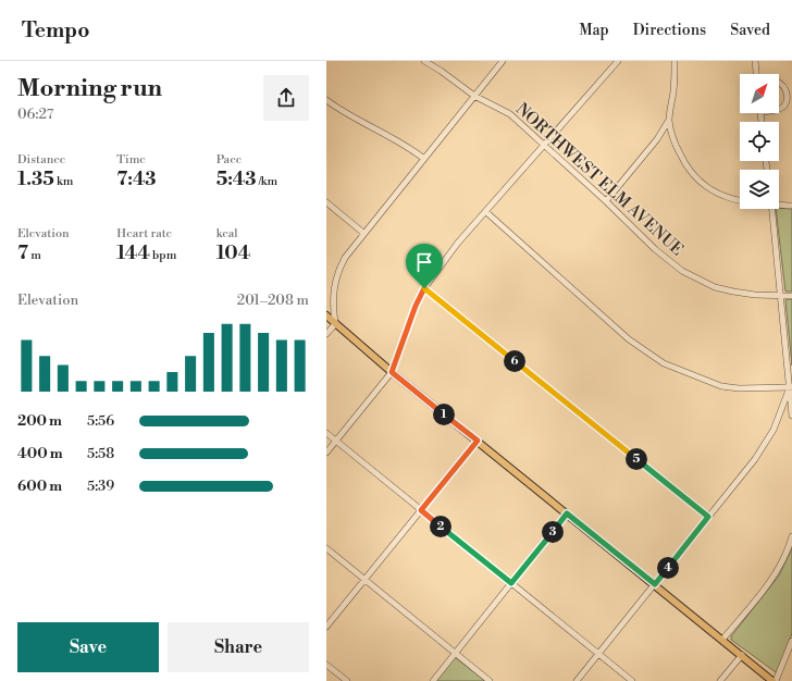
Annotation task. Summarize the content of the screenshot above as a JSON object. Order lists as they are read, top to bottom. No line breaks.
{"streets":{"street":["NORTHWEST ELM AVENUE"]},"north":"top right","page":{"header":"Tempo","nav":["Map","Directions","Saved"],"heading":["Morning run","06:27"],"stats":[["Distance","1.35 km"],["Time","7:43"],["Pace","5:43 /km"],["Elevation","7 m"],["Heart rate","144 bpm"],["kcal","104"]],"chart":["Elevation","201–208 m"],"pins":["6","1","5","2","3","4"],"list":[{"name":"200 m","note":"5:56"},{"name":"400 m","note":"5:58"},{"name":"600 m","note":"5:39"}],"buttons":["Save","Share"]}}
